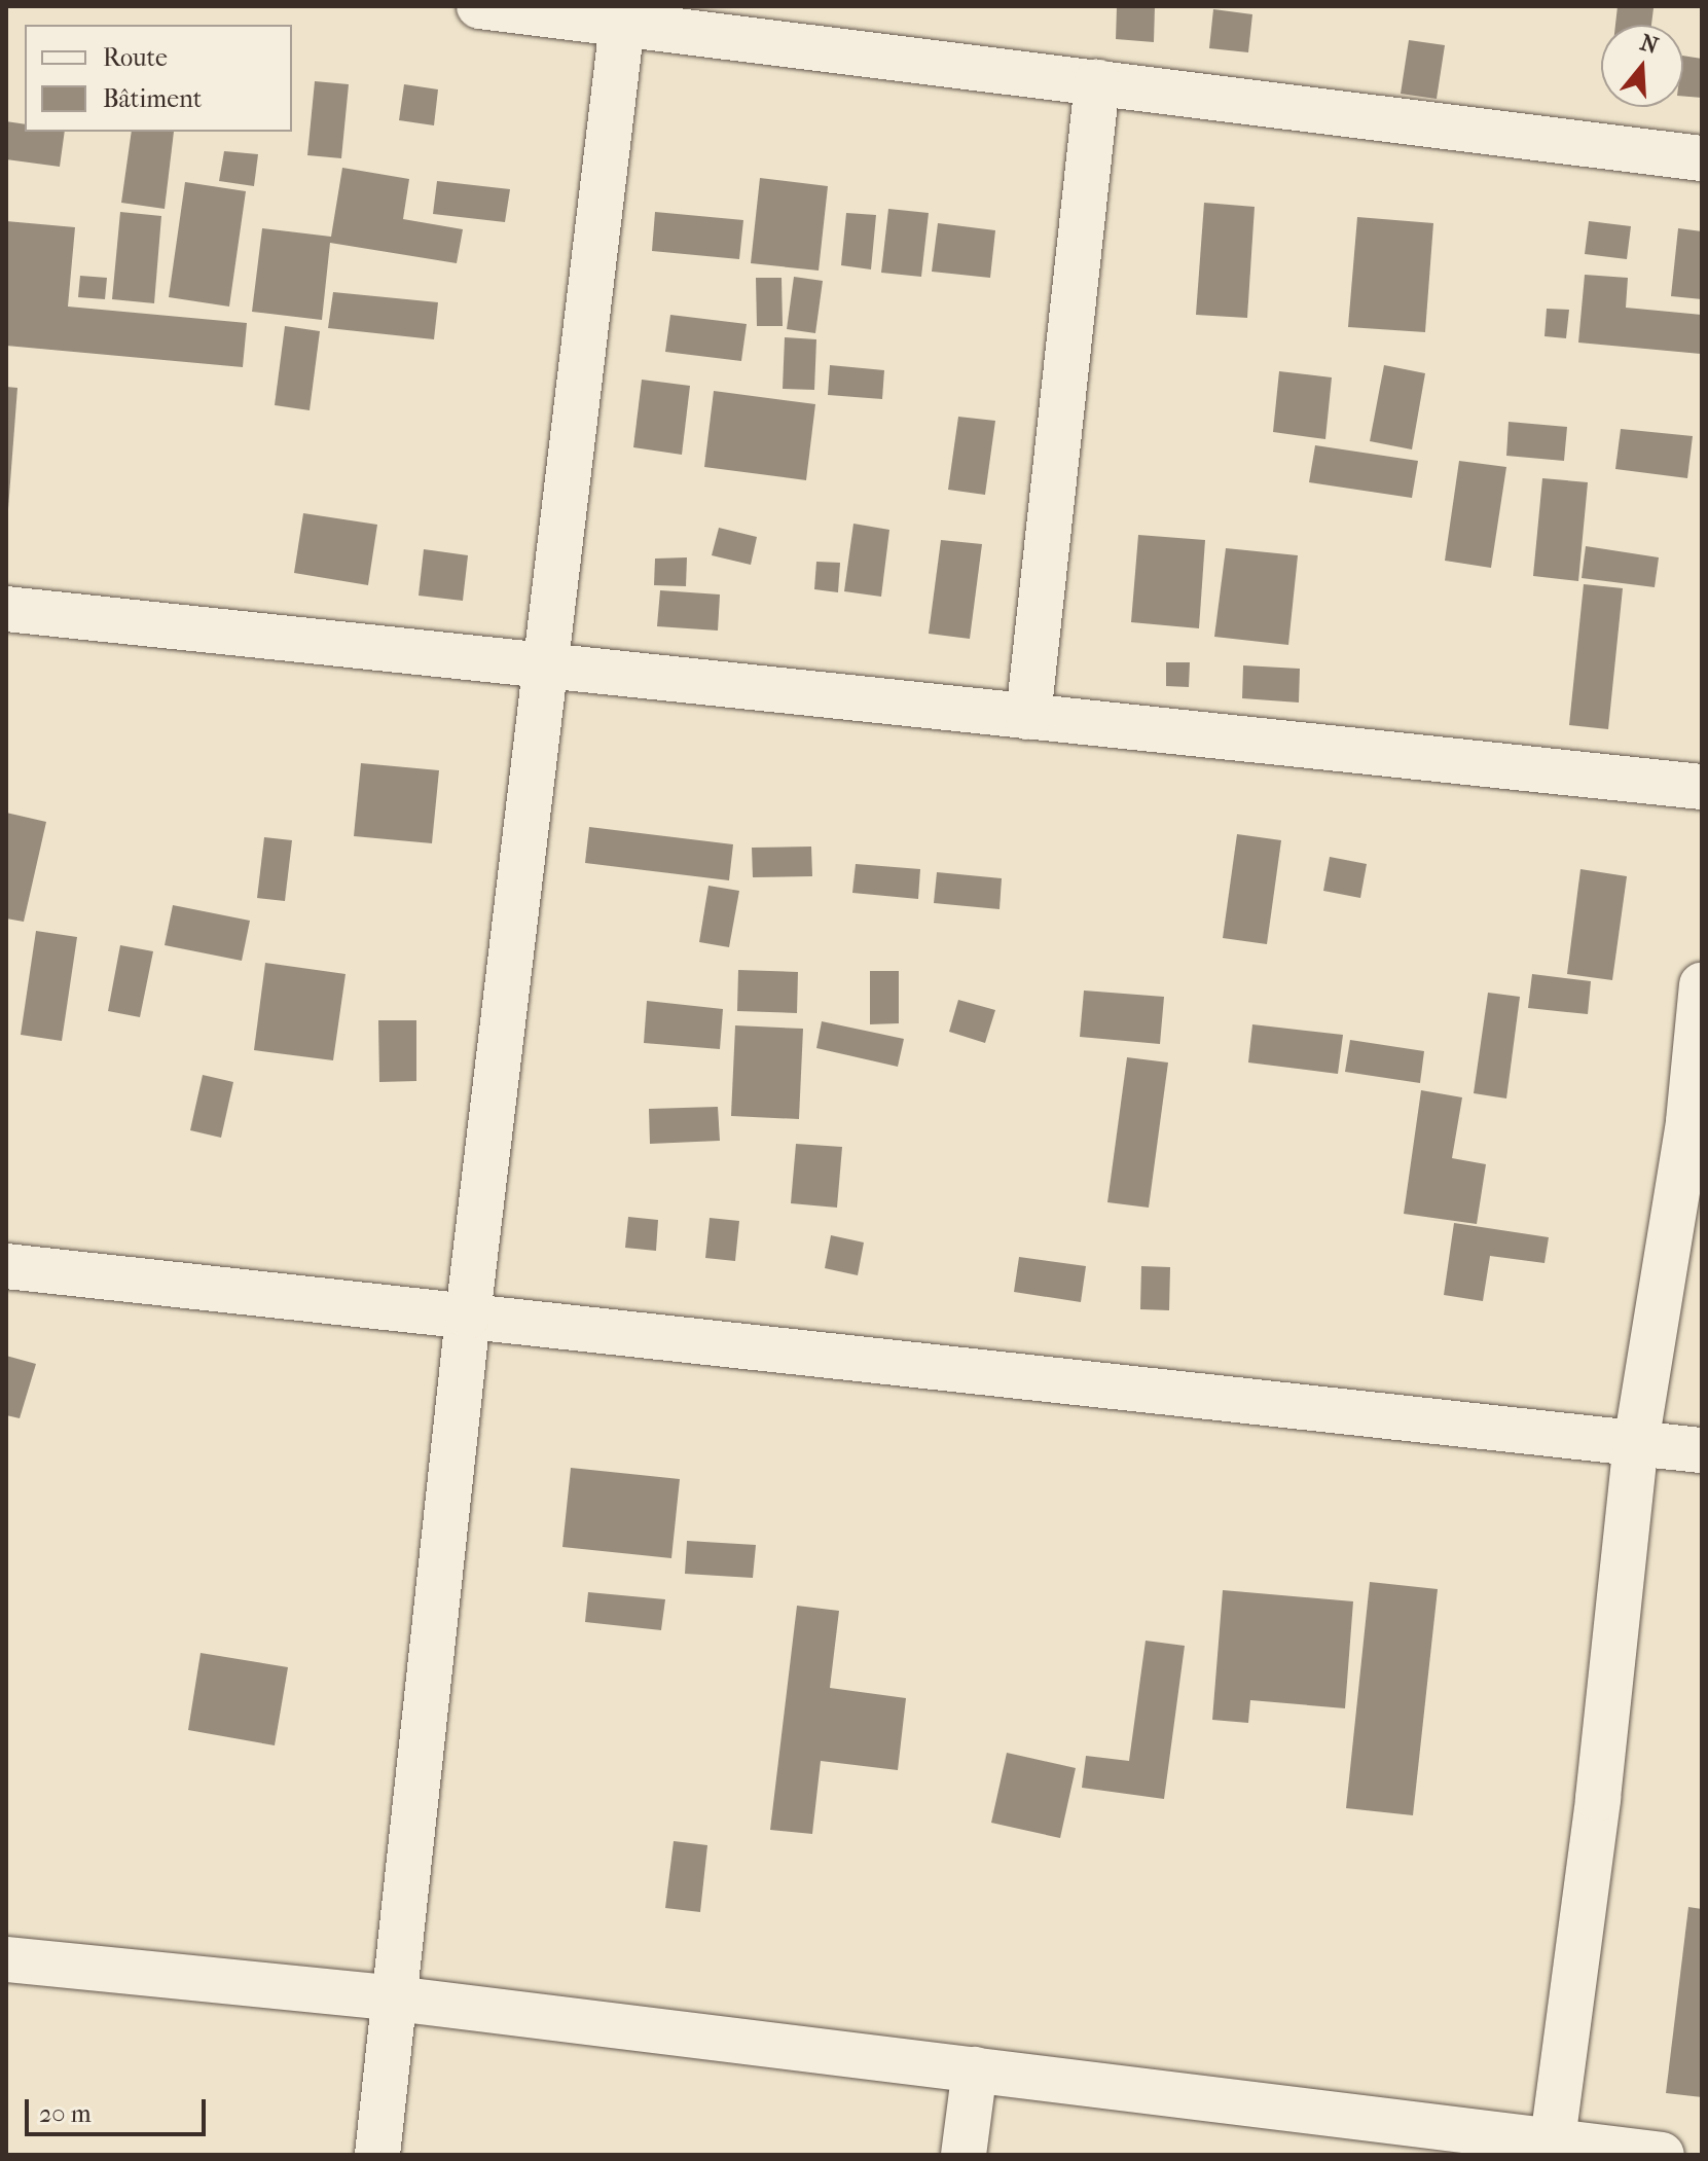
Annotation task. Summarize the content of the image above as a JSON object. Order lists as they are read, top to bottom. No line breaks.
{"legend":["Route","Bâtiment"],"scale_bar":"20 m","north":"top"}
